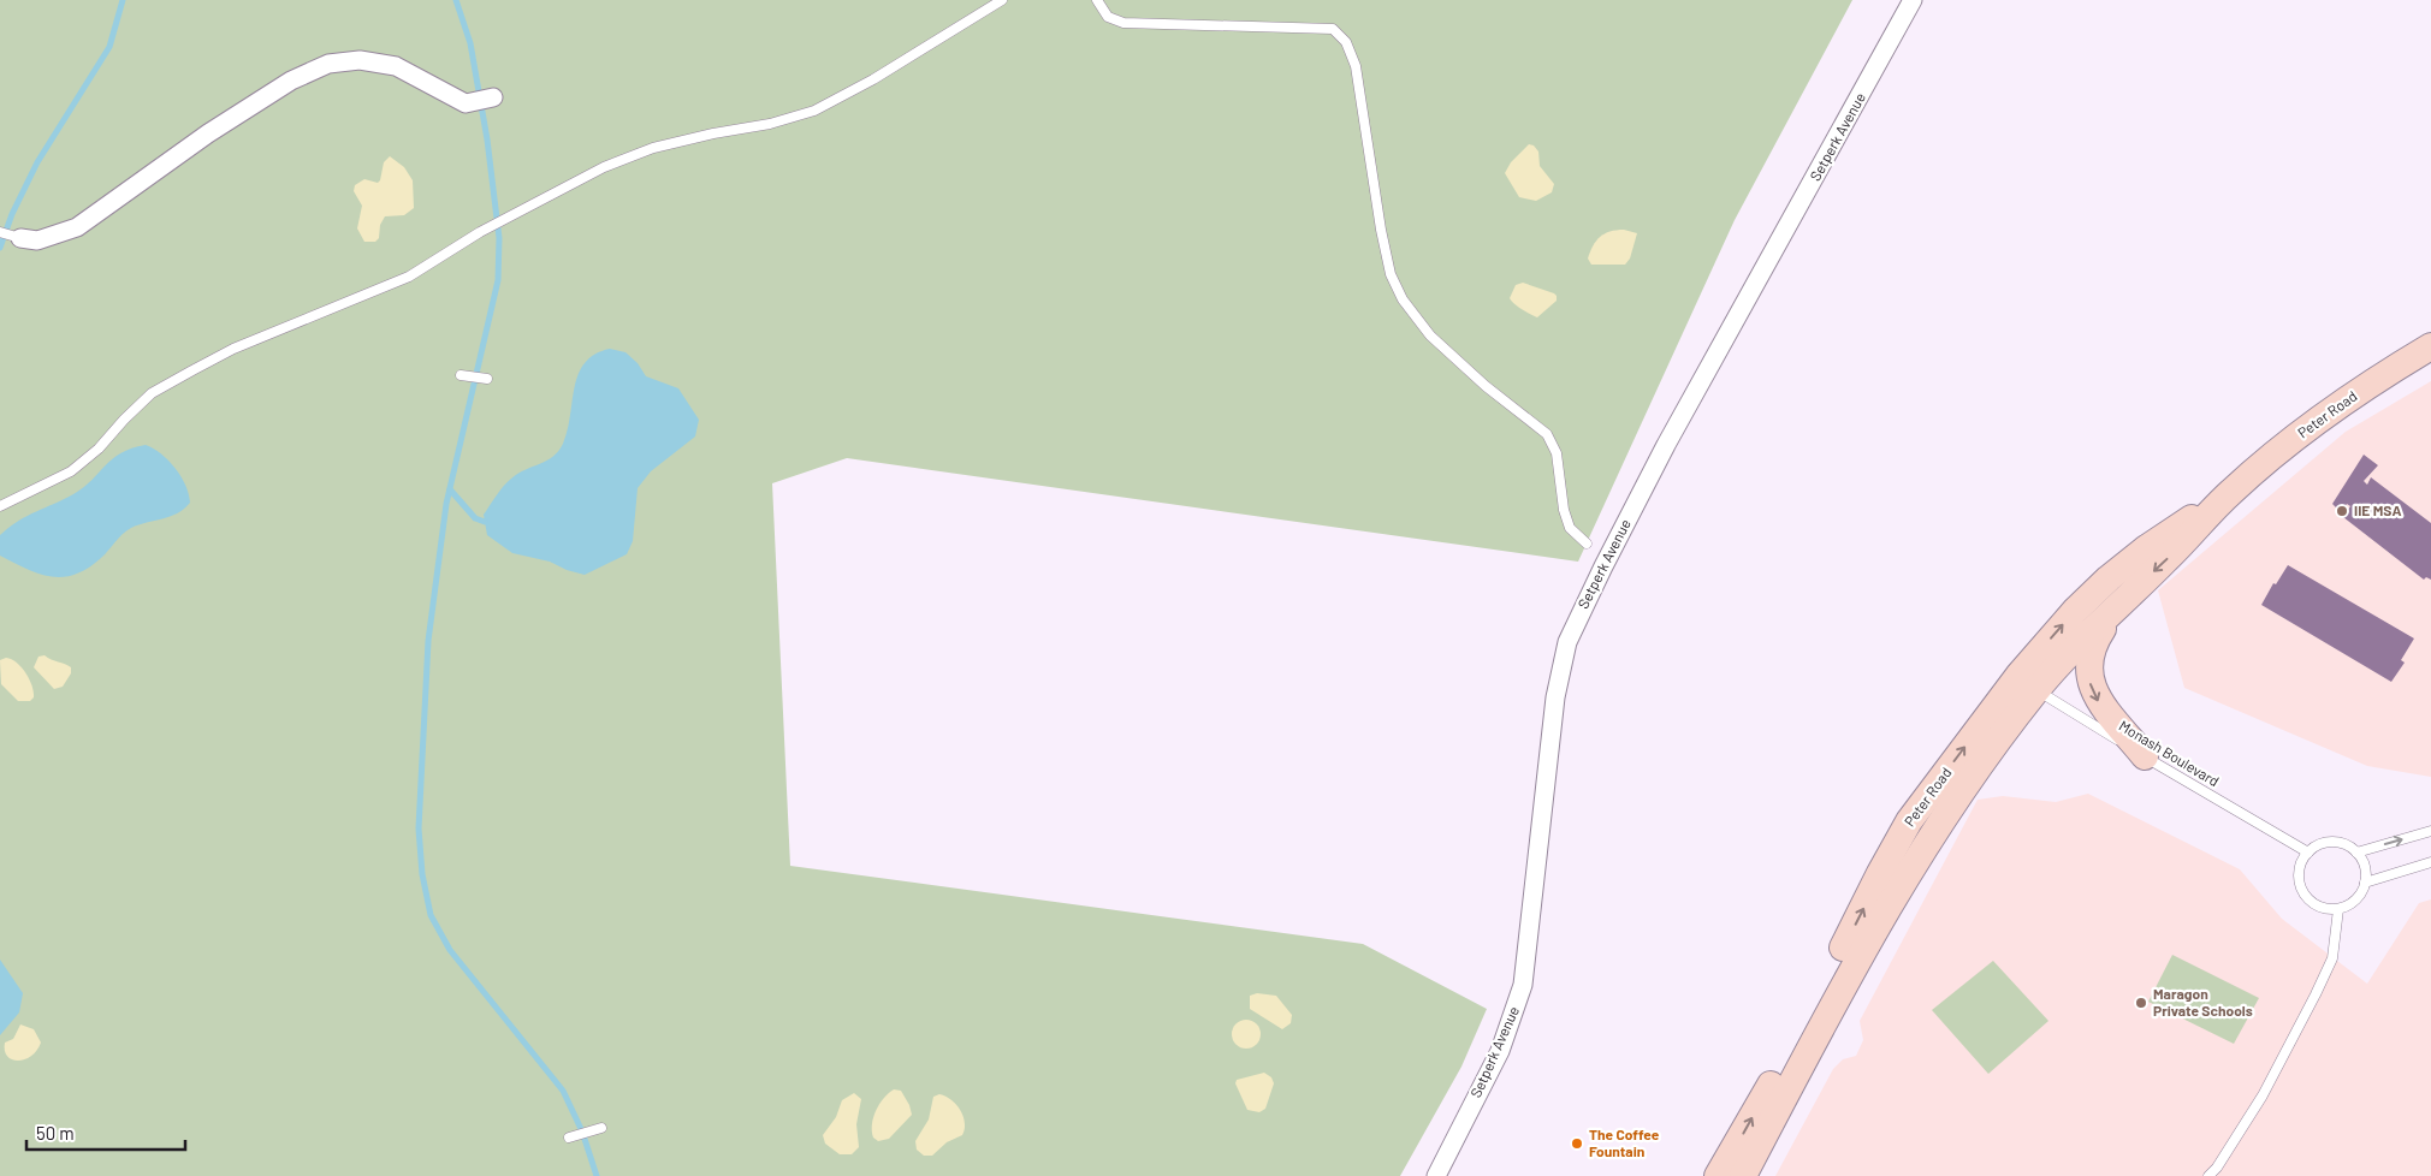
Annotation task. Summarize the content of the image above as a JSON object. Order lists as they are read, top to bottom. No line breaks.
{"streets":{"main road":["Peter Road"],"street":["Setperk Avenue"],"lane":["Monash Boulevard"]},"crossings":[["Peter Road","Monash Boulevard"]],"places":["IIE MSA","Maragon Private Schools","The Coffee Fountain"],"scale_bar":"50 m"}
